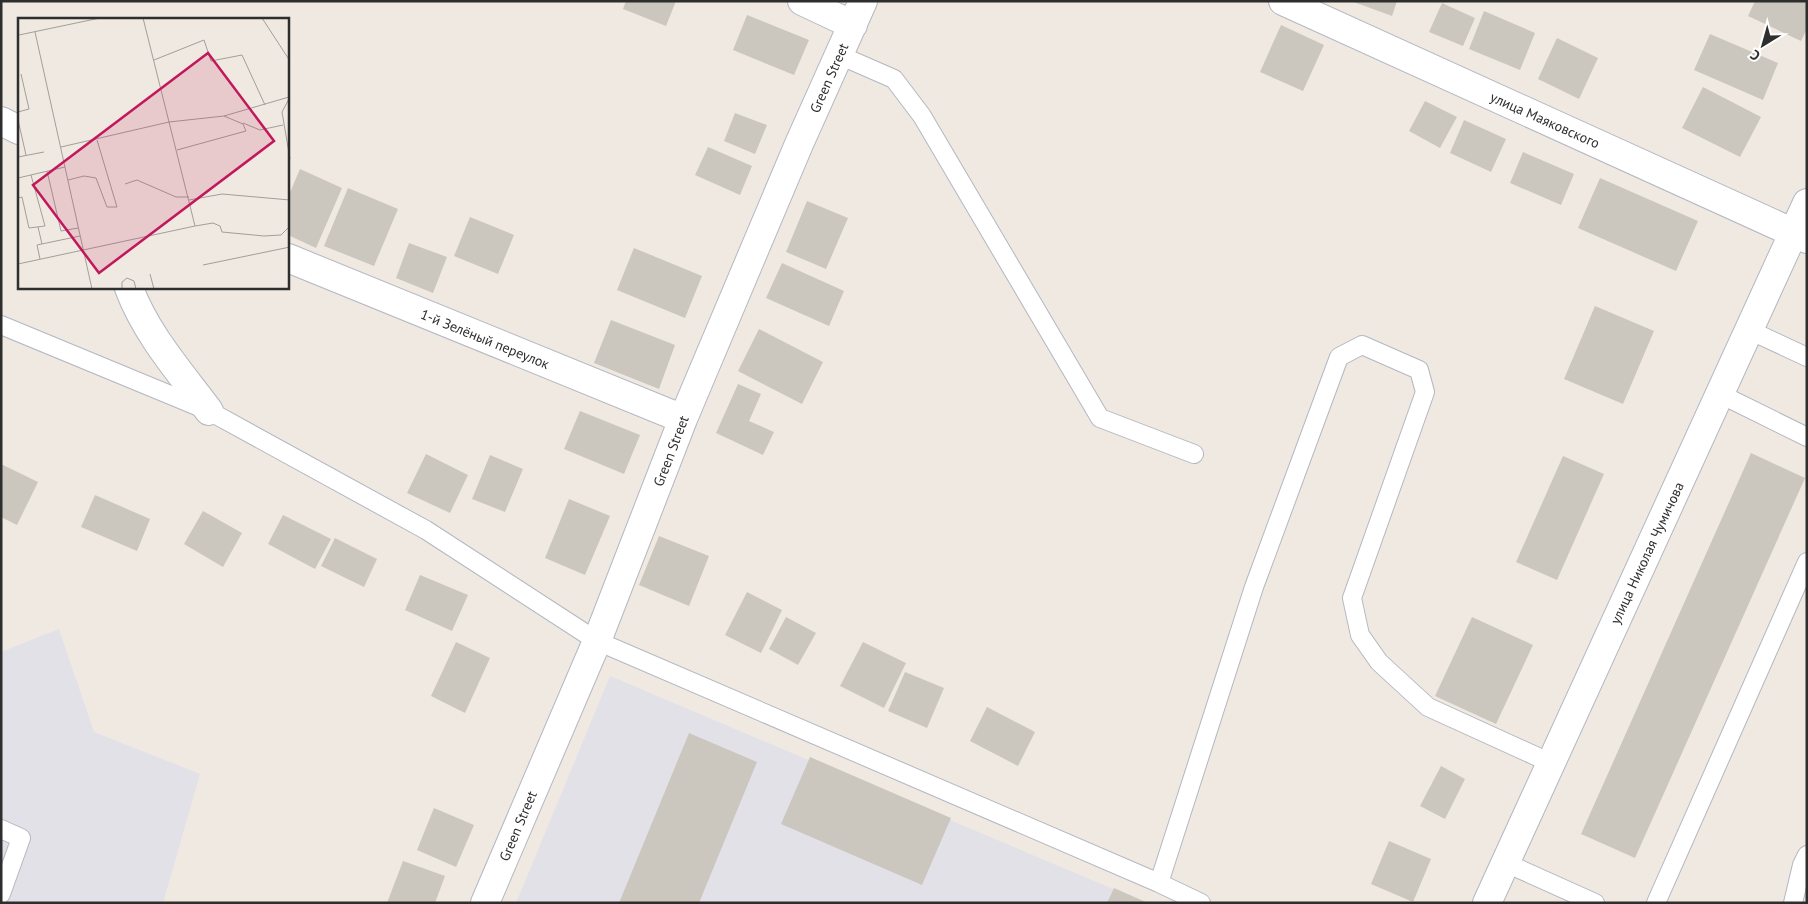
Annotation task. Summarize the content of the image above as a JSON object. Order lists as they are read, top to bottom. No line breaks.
{"streets":{"street":["Green Street","улица Маяковского","1-й Зелёный переулок","улица Николая Чумичова"]},"crossings":[["Green Street","1-й Зелёный переулок"],["улица Маяковского","улица Николая Чумичова"]],"north":"bottom left"}
